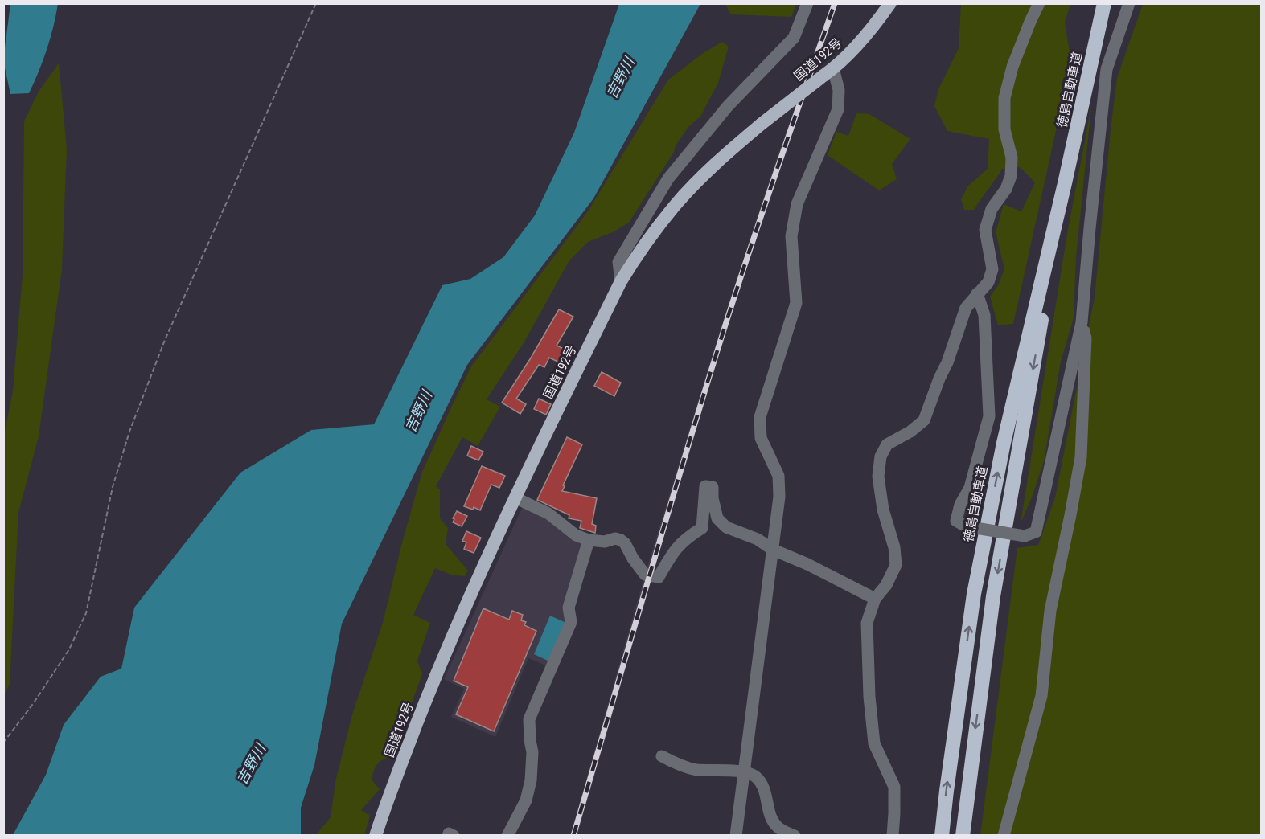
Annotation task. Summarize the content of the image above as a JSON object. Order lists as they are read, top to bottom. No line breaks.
{"streets":{"highway":["国道192号","徳島自動車道"]},"water":["吉野川"]}
